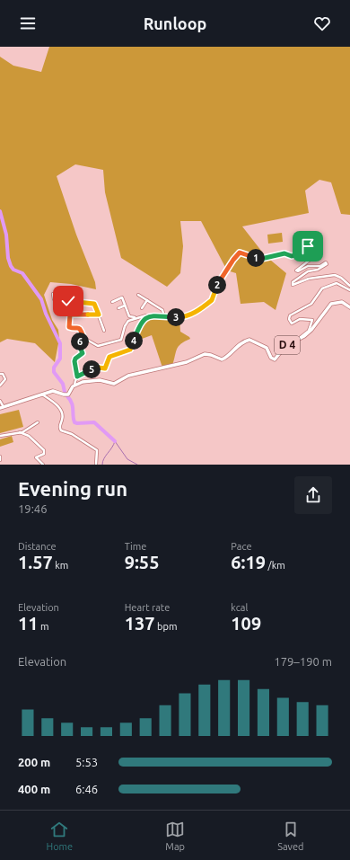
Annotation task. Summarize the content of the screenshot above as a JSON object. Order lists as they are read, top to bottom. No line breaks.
{"streets":{"main road":["D 4"]},"page":{"header":"Runloop","pins":["1","2","3","4","6","5"],"heading":["Evening run","19:46"],"stats":[["Distance","1.57 km"],["Time","9:55"],["Pace","6:19 /km"],["Elevation","11 m"],["Heart rate","137 bpm"],["kcal","109"]],"chart":["Elevation","179–190 m"],"list":[{"name":"200 m","note":"5:53"},{"name":"400 m","note":"6:46"}],"tabs":["Home","Map","Saved"]}}
